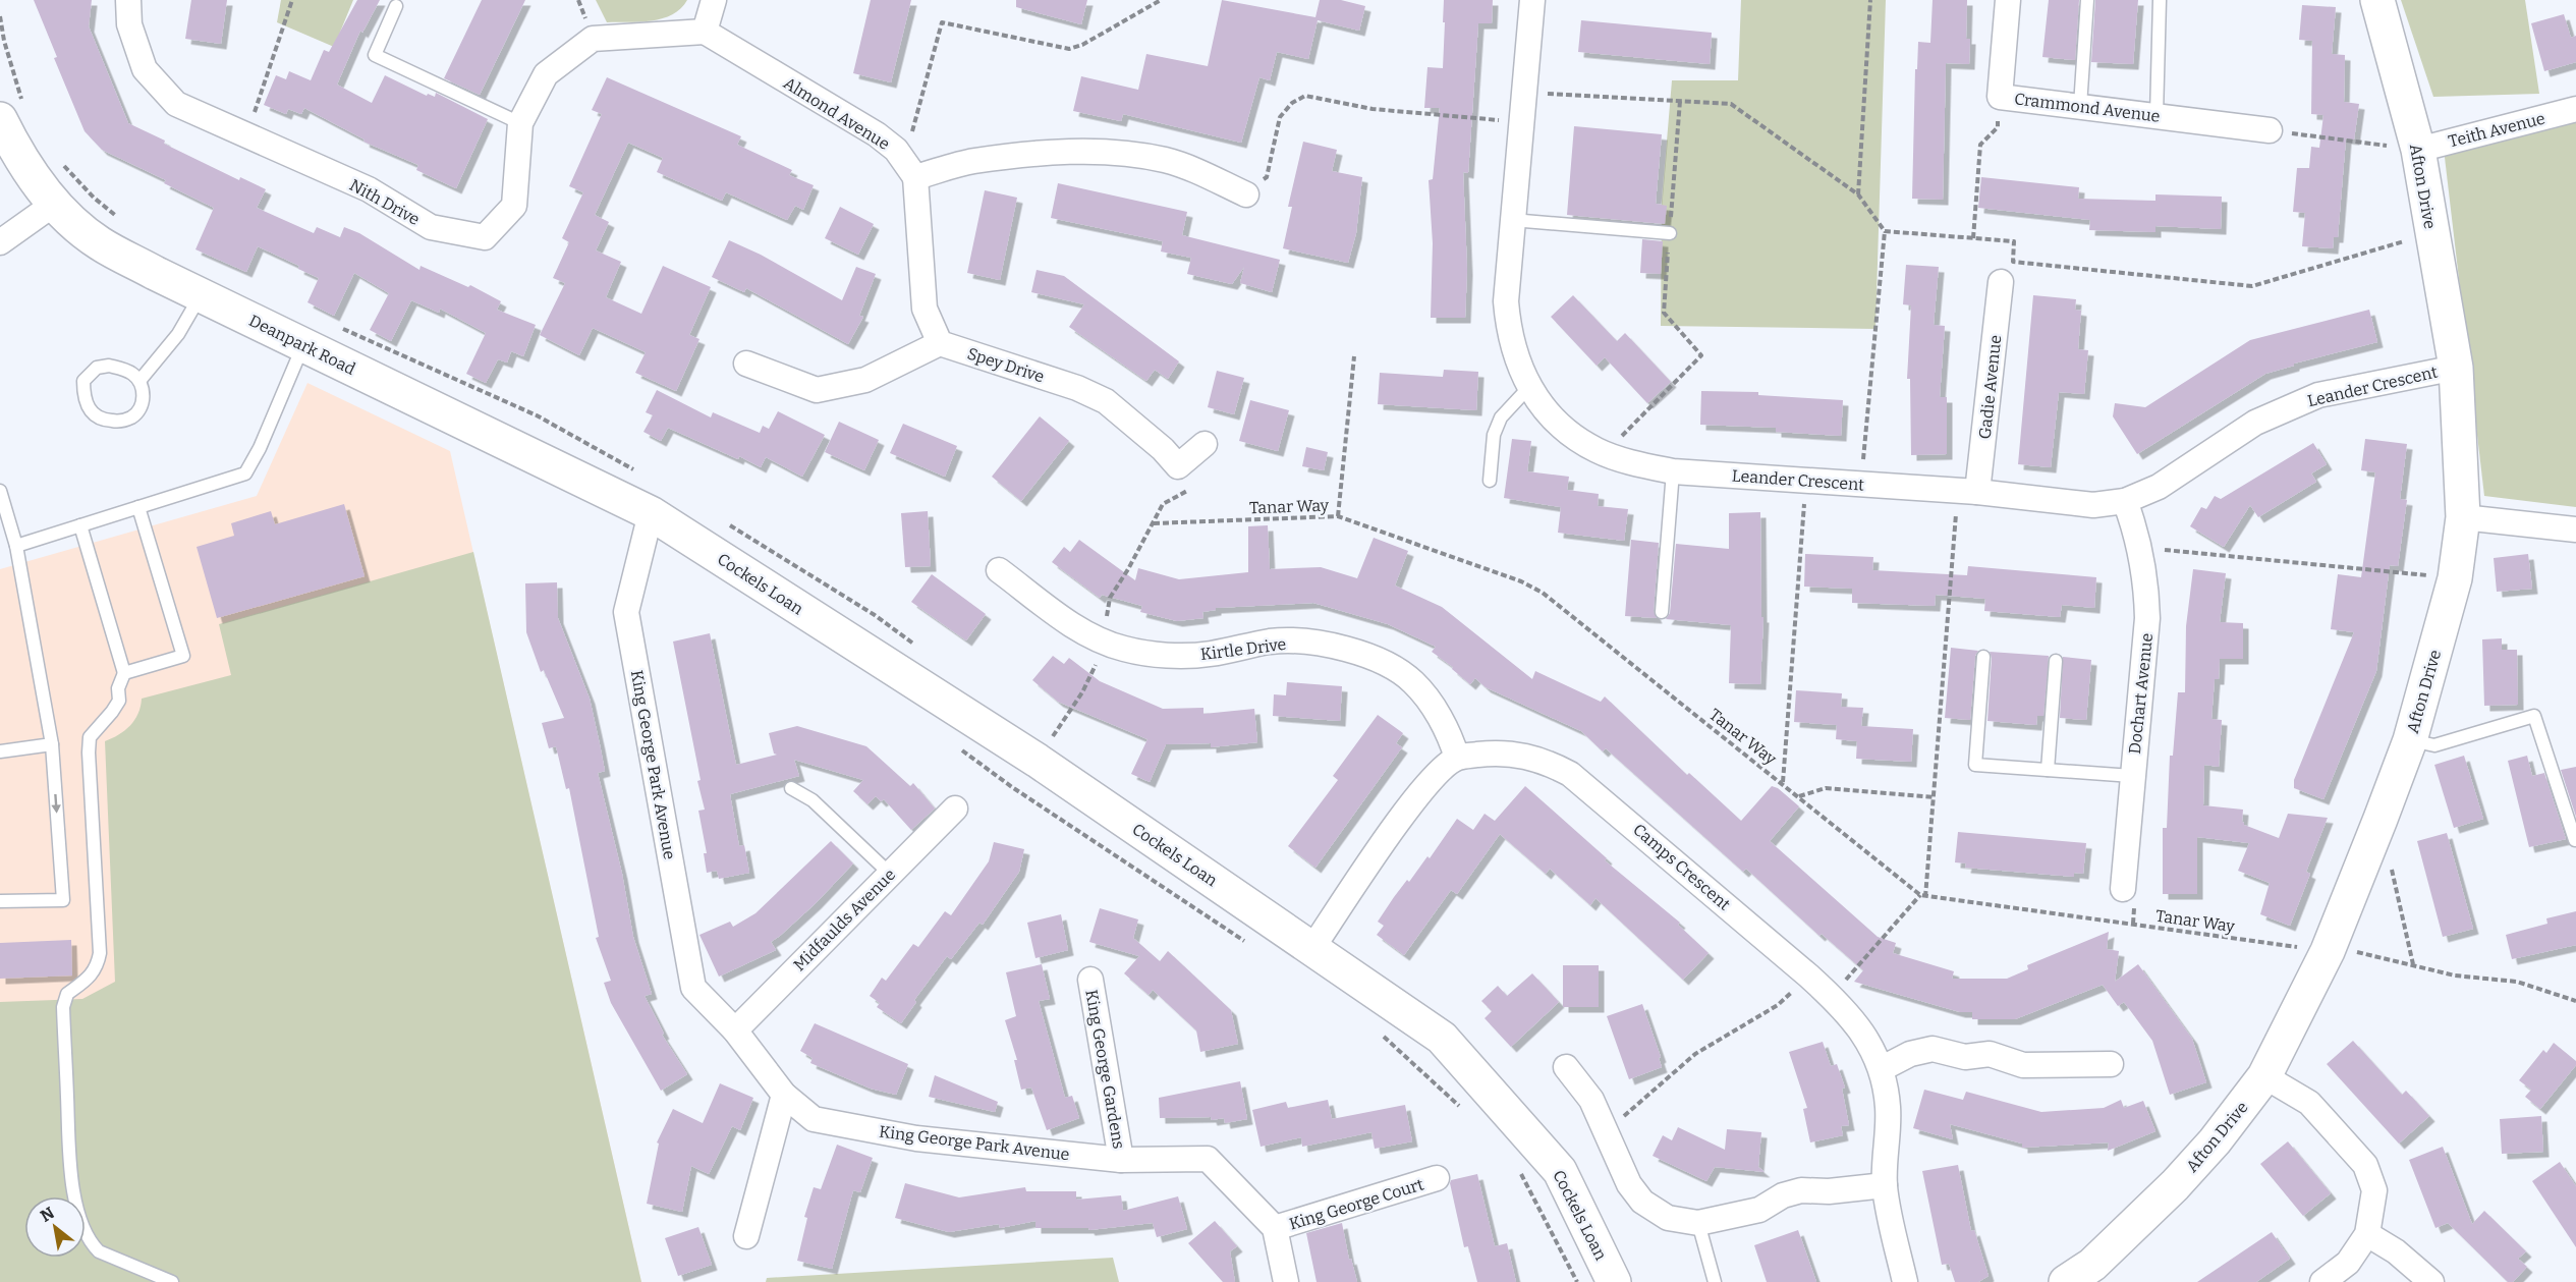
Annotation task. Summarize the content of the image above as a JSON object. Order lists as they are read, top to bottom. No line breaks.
{"streets":{"street":["Crammond Avenue","Almond Avenue","Teith Avenue","Afton Drive","Nith Drive","Deanpark Road","Spey Drive","Leander Crescent","Gadie Avenue","Cockels Loan","Kirtle Drive","Dochart Avenue","King George Park Avenue","Camps Crescent","Midfaulds Avenue","King George Gardens","King George Court"],"path":["Tanar Way"]},"crossings":[["Almond Avenue","Nith Drive"],["Teith Avenue","Afton Drive"],["Afton Drive","Leander Crescent"],["Afton Drive","Tanar Way"],["Deanpark Road","Cockels Loan"],["Deanpark Road","King George Park Avenue"],["Leander Crescent","Gadie Avenue"],["Leander Crescent","Dochart Avenue"],["Cockels Loan","King George Park Avenue"],["Kirtle Drive","Camps Crescent"],["King George Park Avenue","Midfaulds Avenue"],["King George Park Avenue","King George Gardens"],["King George Park Avenue","King George Court"]],"north":"top left"}
